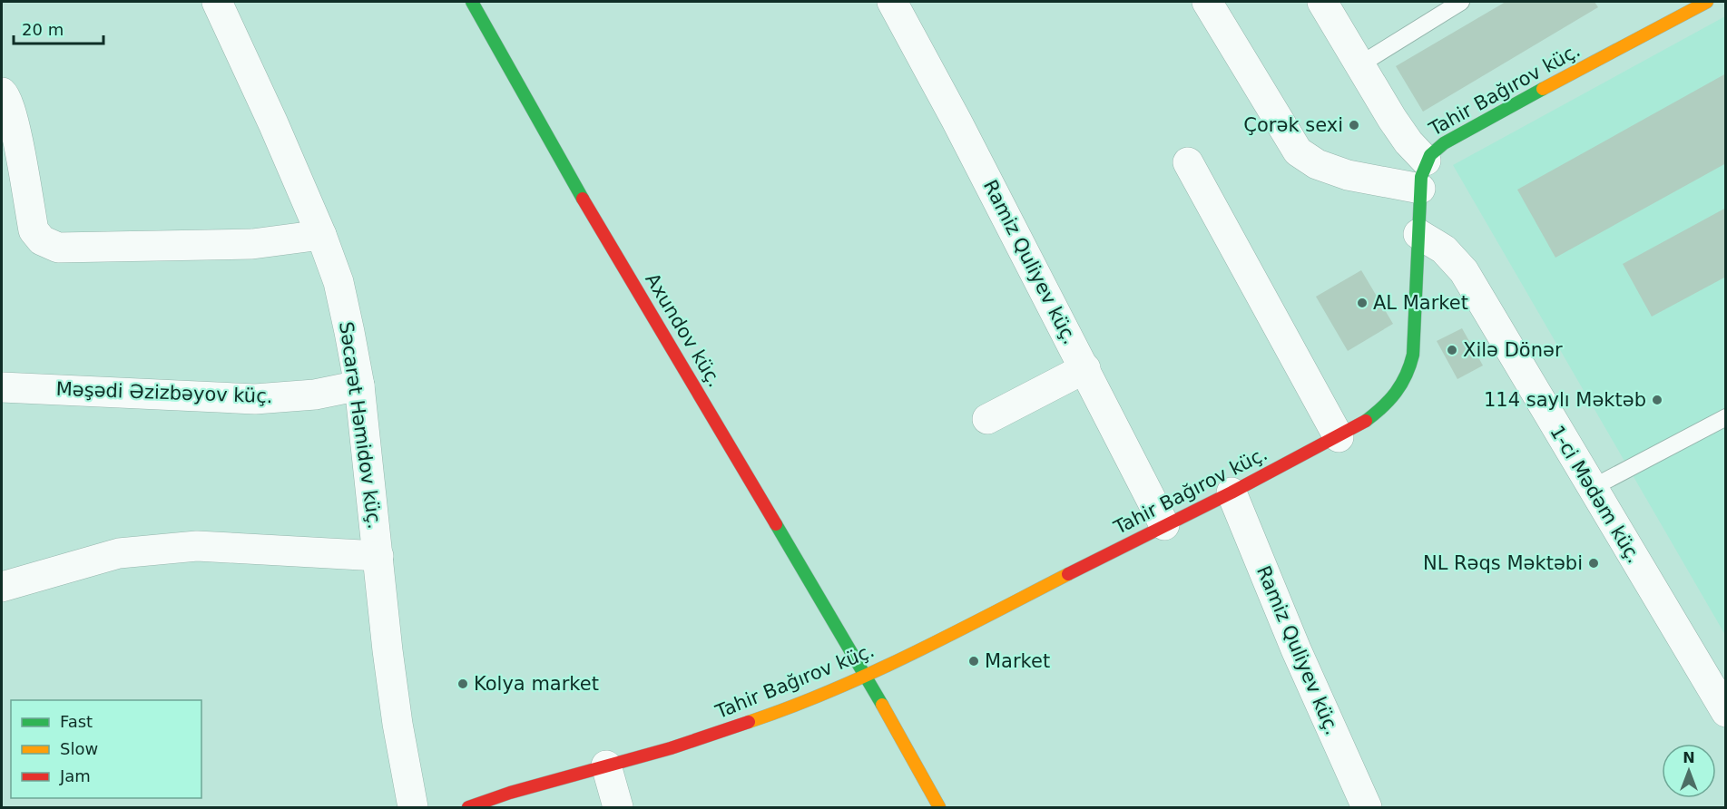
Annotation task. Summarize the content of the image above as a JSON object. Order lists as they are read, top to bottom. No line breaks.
{"streets":{"street":["Tahir Bağırov küç.","Ramiz Quliyev küç.","Axundov küç.","Məşədi Əzizbəyov küç.","Səcarət Həmidov küç.","1-ci Mədəm küç."]},"crossings":[["Tahir Bağırov küç.","Ramiz Quliyev küç."],["Tahir Bağırov küç.","Axundov küç."],["Tahir Bağırov küç.","1-ci Mədəm küç."],["Məşədi Əzizbəyov küç.","Səcarət Həmidov küç."]],"places":["Çorək sexi","AL Market","Xilə Dönər","114 saylı Məktəb","NL Rəqs Məktəbi","Market","Kolya market"],"legend":["Fast","Slow","Jam"],"scale_bar":"20 m","north":"top"}
